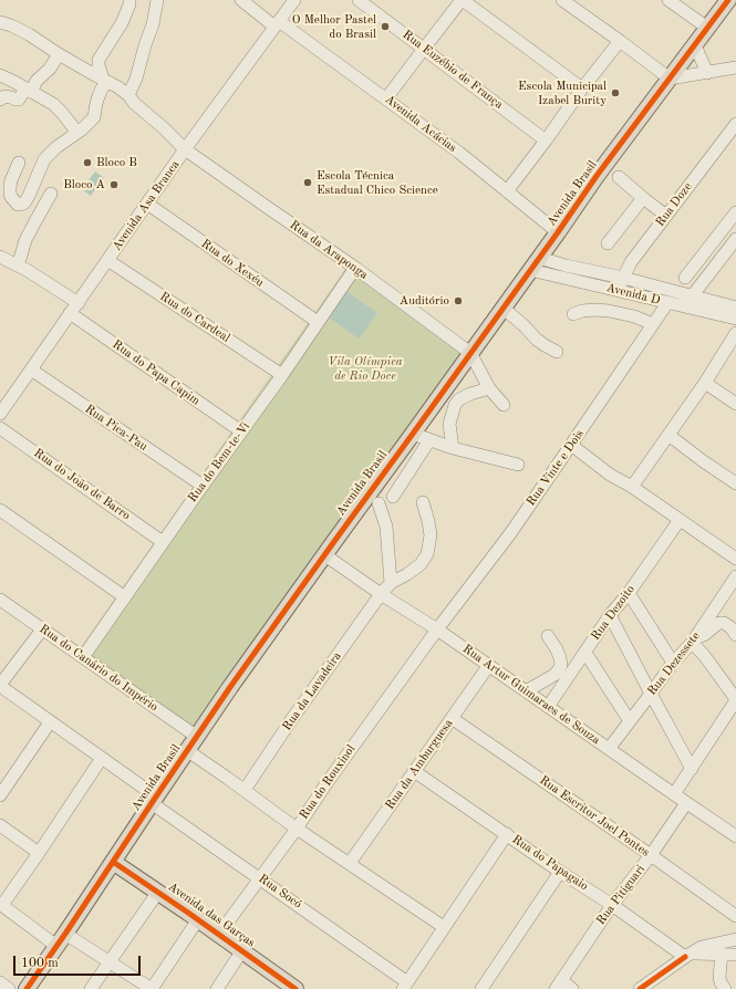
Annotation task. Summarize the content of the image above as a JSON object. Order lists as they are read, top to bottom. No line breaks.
{"streets":{"main road":["Avenida Brasil","Avenida das Garças"],"street":["Rua Euzébio de França","Avenida Acácias","Rua Doze","Avenida Asa Branca","Rua da Araponga","Rua do Xexéu","Avenida D","Rua do Cardeal","Rua do Papa Capim","Rua Pica-Pau","Rua do Bem-te-Vi","Rua Vinte e Dois","Rua do João de Barro","Rua Dezoito","Rua Dezessete","Rua do Canário do Império","Rua da Lavadeira","Rua Artur Guimaraes de Souza","Rua da Amburguesa","Rua do Rouxinol","Rua Escritor Joel Pontes","Rua do Papagaio","Rua Socó","Rua Pitiguari"]},"crossings":[["Avenida Acácias","Avenida Brasil"],["Avenida Acácias","Avenida Asa Branca"],["Avenida Brasil","Rua da Araponga"],["Avenida Brasil","Avenida D"],["Avenida Brasil","Rua do Canário do Império"],["Avenida Brasil","Rua Artur Guimaraes de Souza"],["Avenida Brasil","Rua Socó"],["Avenida Brasil","Avenida das Garças"],["Rua Doze","Avenida D"],["Avenida Asa Branca","Rua da Araponga"],["Avenida Asa Branca","Rua do Xexéu"],["Avenida Asa Branca","Rua do Cardeal"],["Avenida Asa Branca","Rua do Papa Capim"],["Avenida Asa Branca","Rua Pica-Pau"],["Rua da Araponga","Rua do Bem-te-Vi"],["Rua do Xexéu","Rua do Bem-te-Vi"],["Avenida D","Rua Vinte e Dois"],["Rua do Cardeal","Rua do Bem-te-Vi"],["Rua do Papa Capim","Rua do Bem-te-Vi"],["Rua Pica-Pau","Rua do Bem-te-Vi"],["Rua do Bem-te-Vi","Rua do João de Barro"],["Rua do Bem-te-Vi","Rua do Canário do Império"],["Rua Vinte e Dois","Rua Artur Guimaraes de Souza"],["Rua Vinte e Dois","Rua do Rouxinol"],["Rua Dezoito","Rua Artur Guimaraes de Souza"],["Rua Dezessete","Rua Artur Guimaraes de Souza"],["Rua da Lavadeira","Rua Artur Guimaraes de Souza"],["Rua Artur Guimaraes de Souza","Rua da Amburguesa"],["Rua Artur Guimaraes de Souza","Rua do Rouxinol"],["Rua Artur Guimaraes de Souza","Rua Pitiguari"],["Rua da Amburguesa","Rua Escritor Joel Pontes"],["Rua da Amburguesa","Rua do Papagaio"],["Rua do Rouxinol","Rua Socó"],["Rua do Rouxinol","Avenida das Garças"],["Rua Escritor Joel Pontes","Rua Pitiguari"],["Rua do Papagaio","Rua Pitiguari"]],"parks":["Vila Olímpica de Rio Doce"],"places":["O Melhor Pastel do Brasil","Escola Municipal Izabel Burity","Bloco B","Escola Técnica Estadual Chico Science","Bloco A","Auditório"],"scale_bar":"100 m"}
